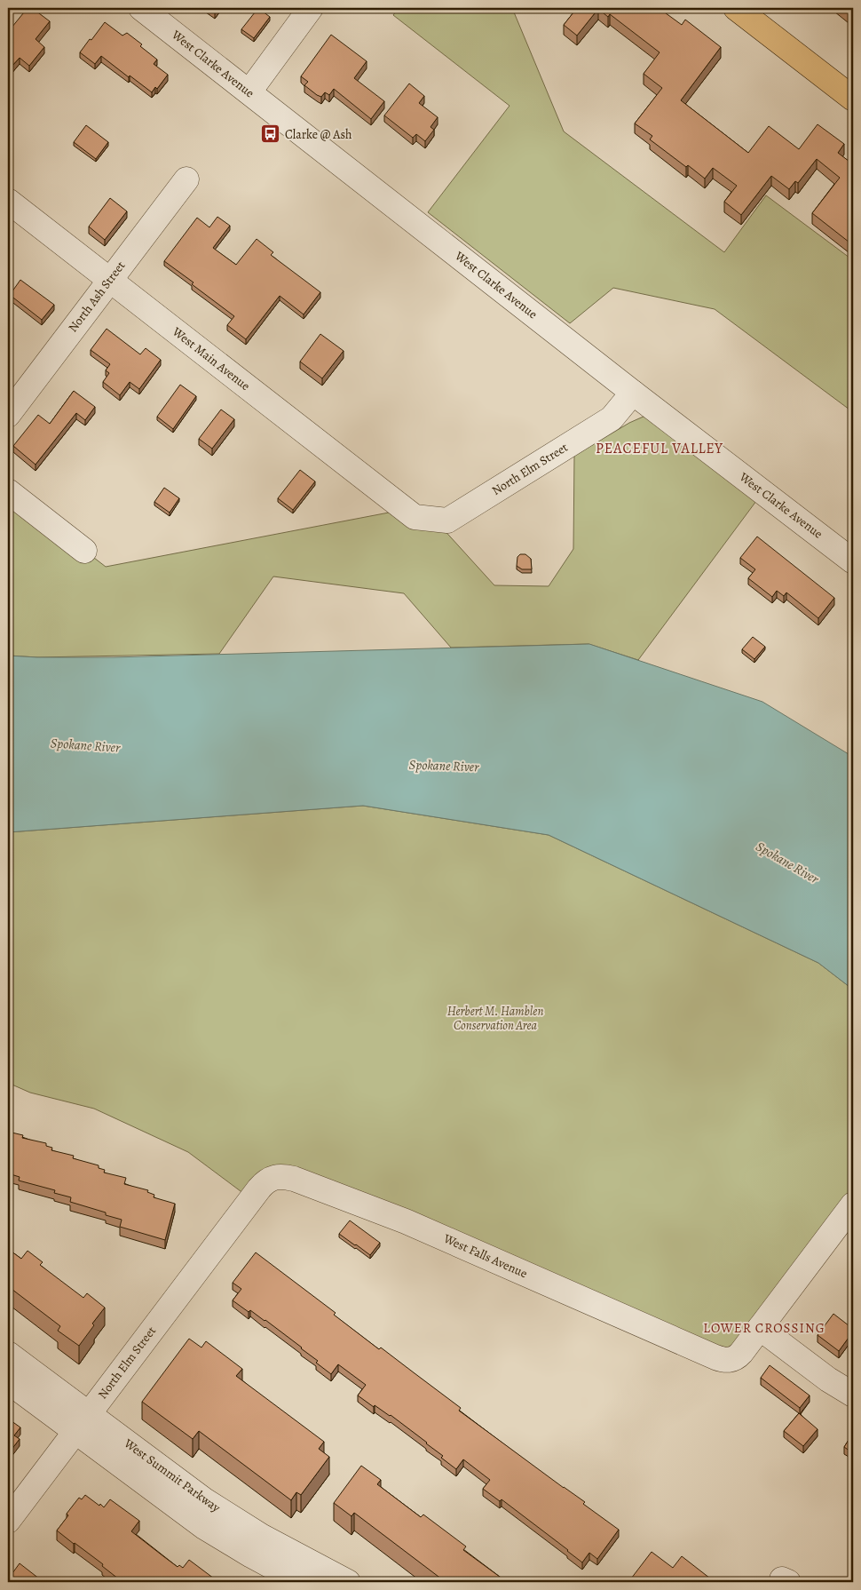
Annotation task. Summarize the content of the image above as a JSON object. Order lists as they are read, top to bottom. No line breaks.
{"streets":{"street":["West Clarke Avenue","North Ash Street","West Main Avenue","North Elm Street","West Falls Avenue","West Summit Parkway"]},"crossings":[["West Clarke Avenue","North Elm Street"],["North Ash Street","West Main Avenue"],["West Main Avenue","North Elm Street"],["North Elm Street","West Falls Avenue"],["North Elm Street","West Summit Parkway"]],"districts":["PEACEFUL VALLEY","LOWER CROSSING"],"water":["Spokane River"],"parks":["Herbert M. Hamblen Conservation Area"],"places":{"bus stop":["Clarke @ Ash"]}}
